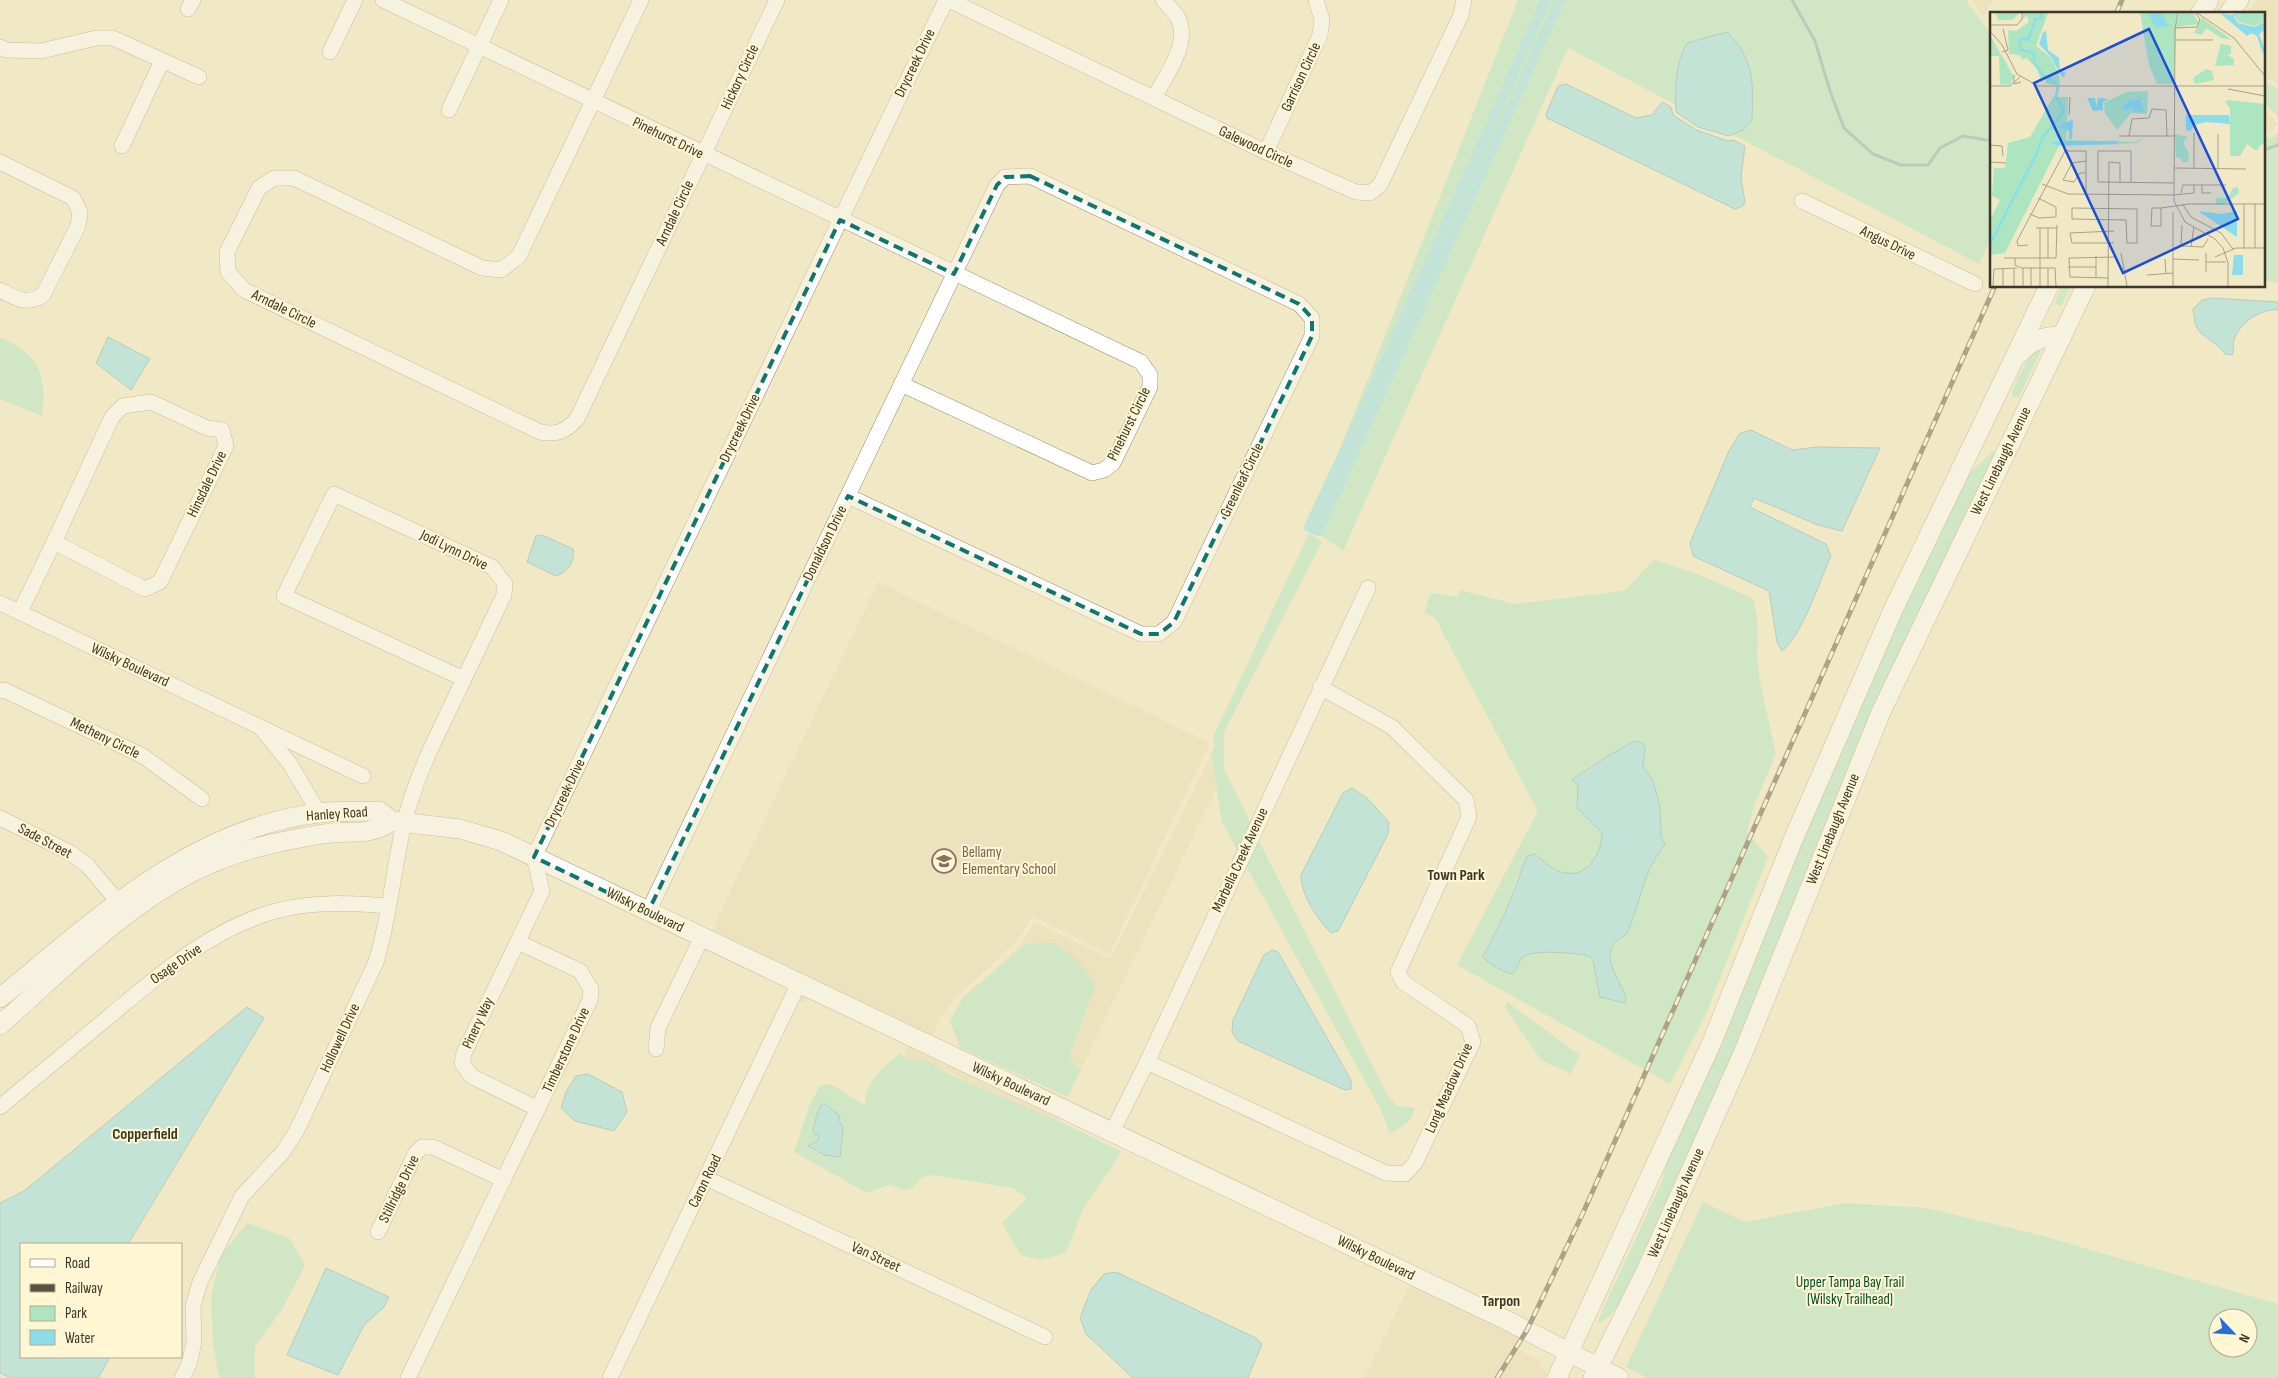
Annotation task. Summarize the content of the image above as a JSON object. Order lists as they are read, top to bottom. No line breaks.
{"streets":{"main road":["West Linebaugh Avenue","Wilsky Boulevard","Hanley Road"],"street":["Drycreek Drive","Hickory Circle","Garrison Circle","Pinehurst Drive","Galewood Circle","Arndale Circle","Angus Drive","Pinehurst Circle","Greenleaf Circle","Hinsdale Drive","Donaldson Drive","Jodi Lynn Drive","Metheny Circle","Sade Street","Marbella Creek Avenue","Osage Drive","Pinery Way","Hollowell Drive","Timberstone Drive","Long Meadow Drive","Caron Road","Stillridge Drive","Van Street"]},"crossings":[["Drycreek Drive","Pinehurst Drive"],["Drycreek Drive","Galewood Circle"],["Drycreek Drive","Wilsky Boulevard"],["Drycreek Drive","Pinery Way"],["Hickory Circle","Pinehurst Drive"],["Hickory Circle","Arndale Circle"],["Garrison Circle","Galewood Circle"],["Pinehurst Drive","Arndale Circle"],["Pinehurst Drive","Pinehurst Circle"],["Pinehurst Drive","Donaldson Drive"],["Pinehurst Circle","Donaldson Drive"],["West Linebaugh Avenue","Wilsky Boulevard"],["Greenleaf Circle","Donaldson Drive"],["Hinsdale Drive","Wilsky Boulevard"],["Donaldson Drive","Wilsky Boulevard"],["Jodi Lynn Drive","Hollowell Drive"],["Wilsky Boulevard","Hanley Road"],["Wilsky Boulevard","Marbella Creek Avenue"],["Wilsky Boulevard","Pinery Way"],["Wilsky Boulevard","Hollowell Drive"],["Wilsky Boulevard","Caron Road"],["Hanley Road","Sade Street"],["Hanley Road","Hollowell Drive"],["Marbella Creek Avenue","Long Meadow Drive"],["Osage Drive","Hollowell Drive"],["Pinery Way","Timberstone Drive"],["Caron Road","Van Street"]],"districts":["Town Park","Copperfield","Tarpon"],"parks":["Upper Tampa Bay Trail (Wilsky Trailhead)"],"places":{"school or university":["Bellamy Elementary School"]},"legend":["Road","Railway","Park","Water"],"north":"bottom right"}
